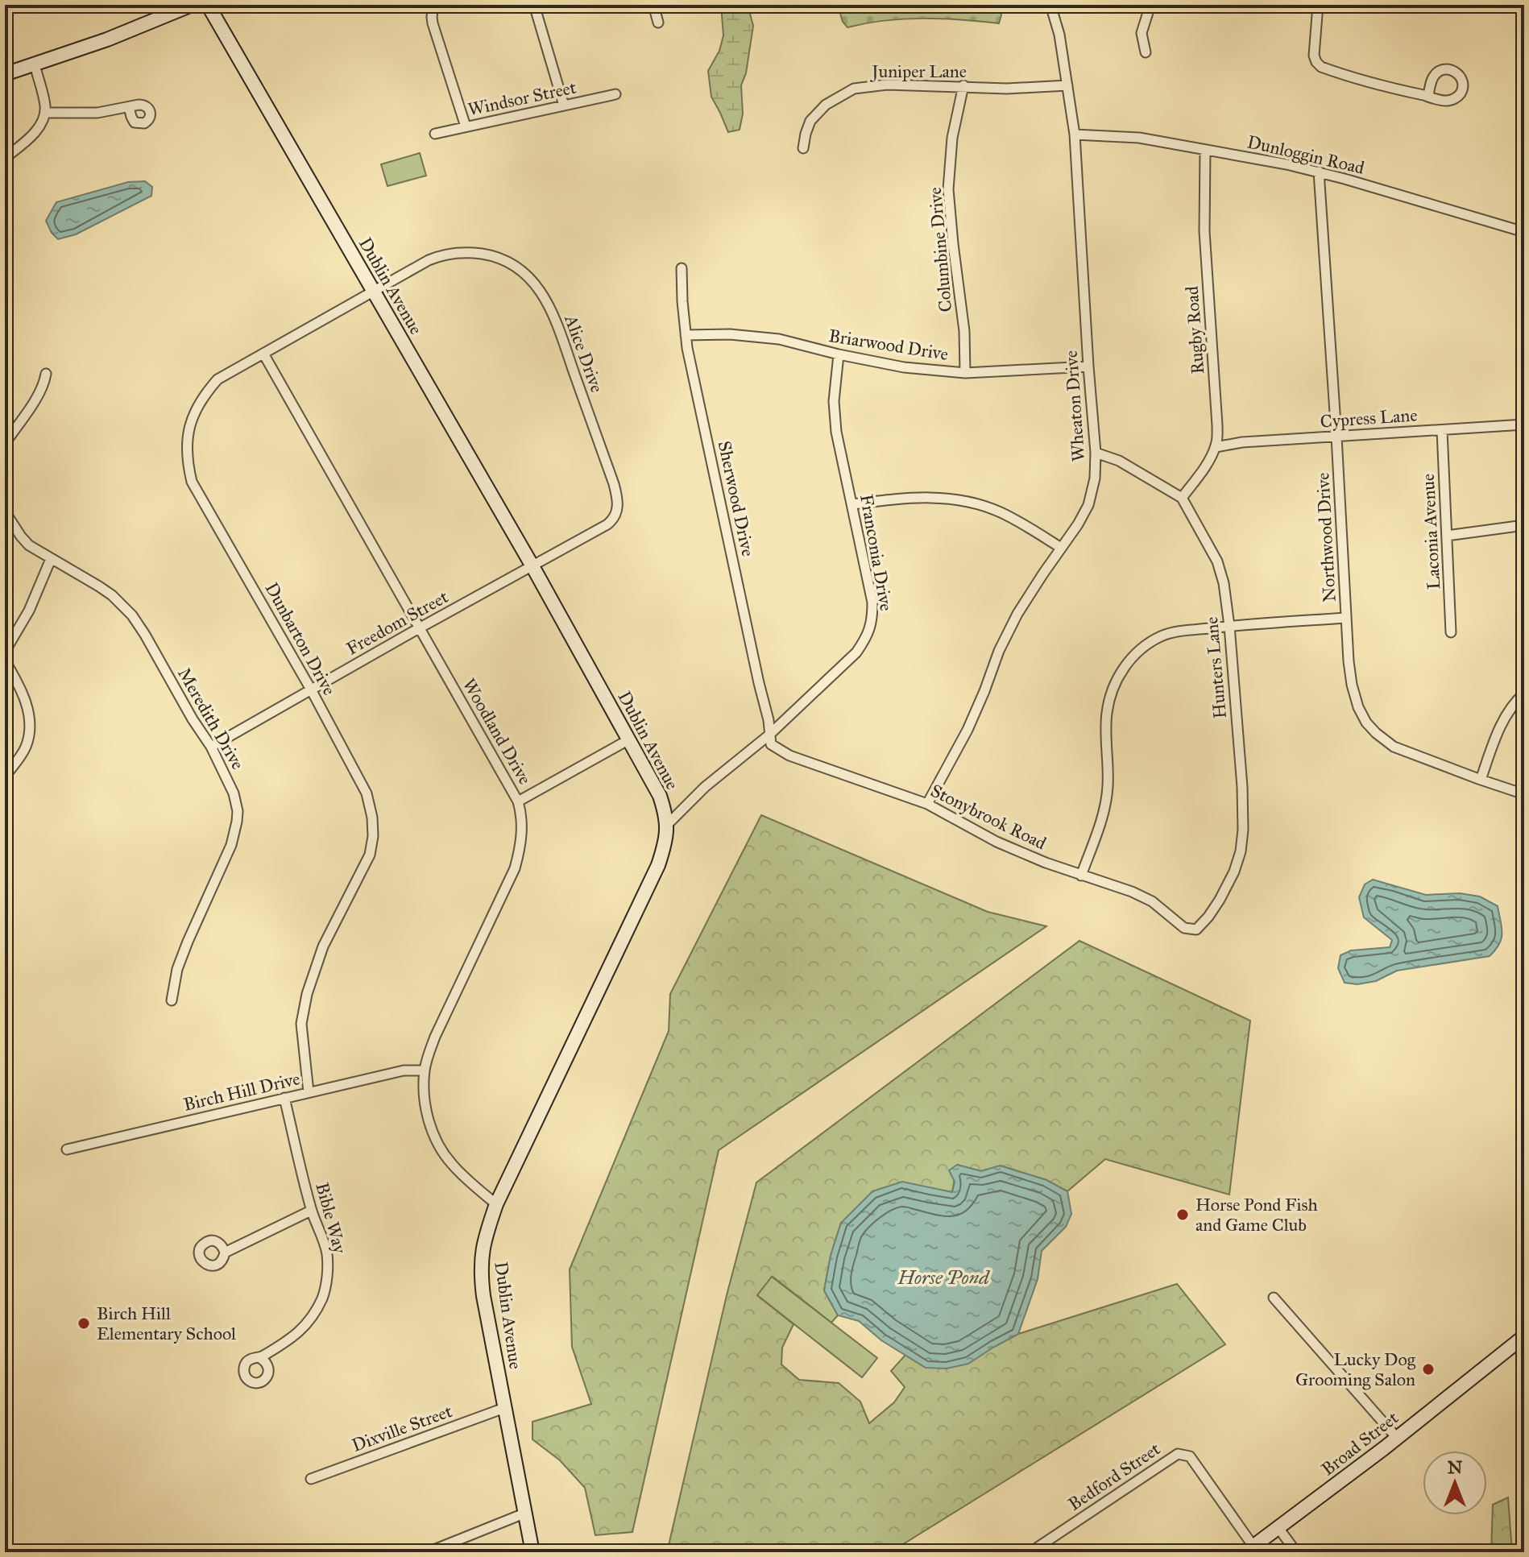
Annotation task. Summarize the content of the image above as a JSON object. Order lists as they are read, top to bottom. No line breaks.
{"streets":{"street":["Juniper Lane","Windsor Street","Dunloggin Road","Columbine Drive","Dublin Avenue","Rugby Road","Briarwood Drive","Alice Drive","Wheaton Drive","Cypress Lane","Sherwood Drive","Laconia Avenue","Northwood Drive","Franconia Drive","Freedom Street","Dunbarton Drive","Hunters Lane","Meredith Drive","Woodland Drive","Stonybrook Road","Birch Hill Drive","Bible Way","Dixville Street","Broad Street","Bedford Street"]},"crossings":[["Juniper Lane","Columbine Drive"],["Juniper Lane","Wheaton Drive"],["Dunloggin Road","Rugby Road"],["Dunloggin Road","Wheaton Drive"],["Dunloggin Road","Northwood Drive"],["Columbine Drive","Briarwood Drive"],["Dublin Avenue","Alice Drive"],["Dublin Avenue","Franconia Drive"],["Dublin Avenue","Freedom Street"],["Dublin Avenue","Dunbarton Drive"],["Dublin Avenue","Woodland Drive"],["Dublin Avenue","Dixville Street"],["Rugby Road","Cypress Lane"],["Rugby Road","Hunters Lane"],["Briarwood Drive","Wheaton Drive"],["Briarwood Drive","Sherwood Drive"],["Briarwood Drive","Franconia Drive"],["Alice Drive","Freedom Street"],["Alice Drive","Dunbarton Drive"],["Wheaton Drive","Stonybrook Road"],["Cypress Lane","Laconia Avenue"],["Cypress Lane","Northwood Drive"],["Sherwood Drive","Franconia Drive"],["Sherwood Drive","Stonybrook Road"],["Franconia Drive","Stonybrook Road"],["Freedom Street","Dunbarton Drive"],["Freedom Street","Meredith Drive"],["Freedom Street","Woodland Drive"],["Dunbarton Drive","Woodland Drive"],["Dunbarton Drive","Birch Hill Drive"],["Hunters Lane","Stonybrook Road"],["Woodland Drive","Birch Hill Drive"],["Birch Hill Drive","Bible Way"],["Broad Street","Bedford Street"]],"water":["Horse Pond"],"places":["Horse Pond Fish and Game Club","Birch Hill Elementary School","Lucky Dog Grooming Salon"],"north":"top"}
